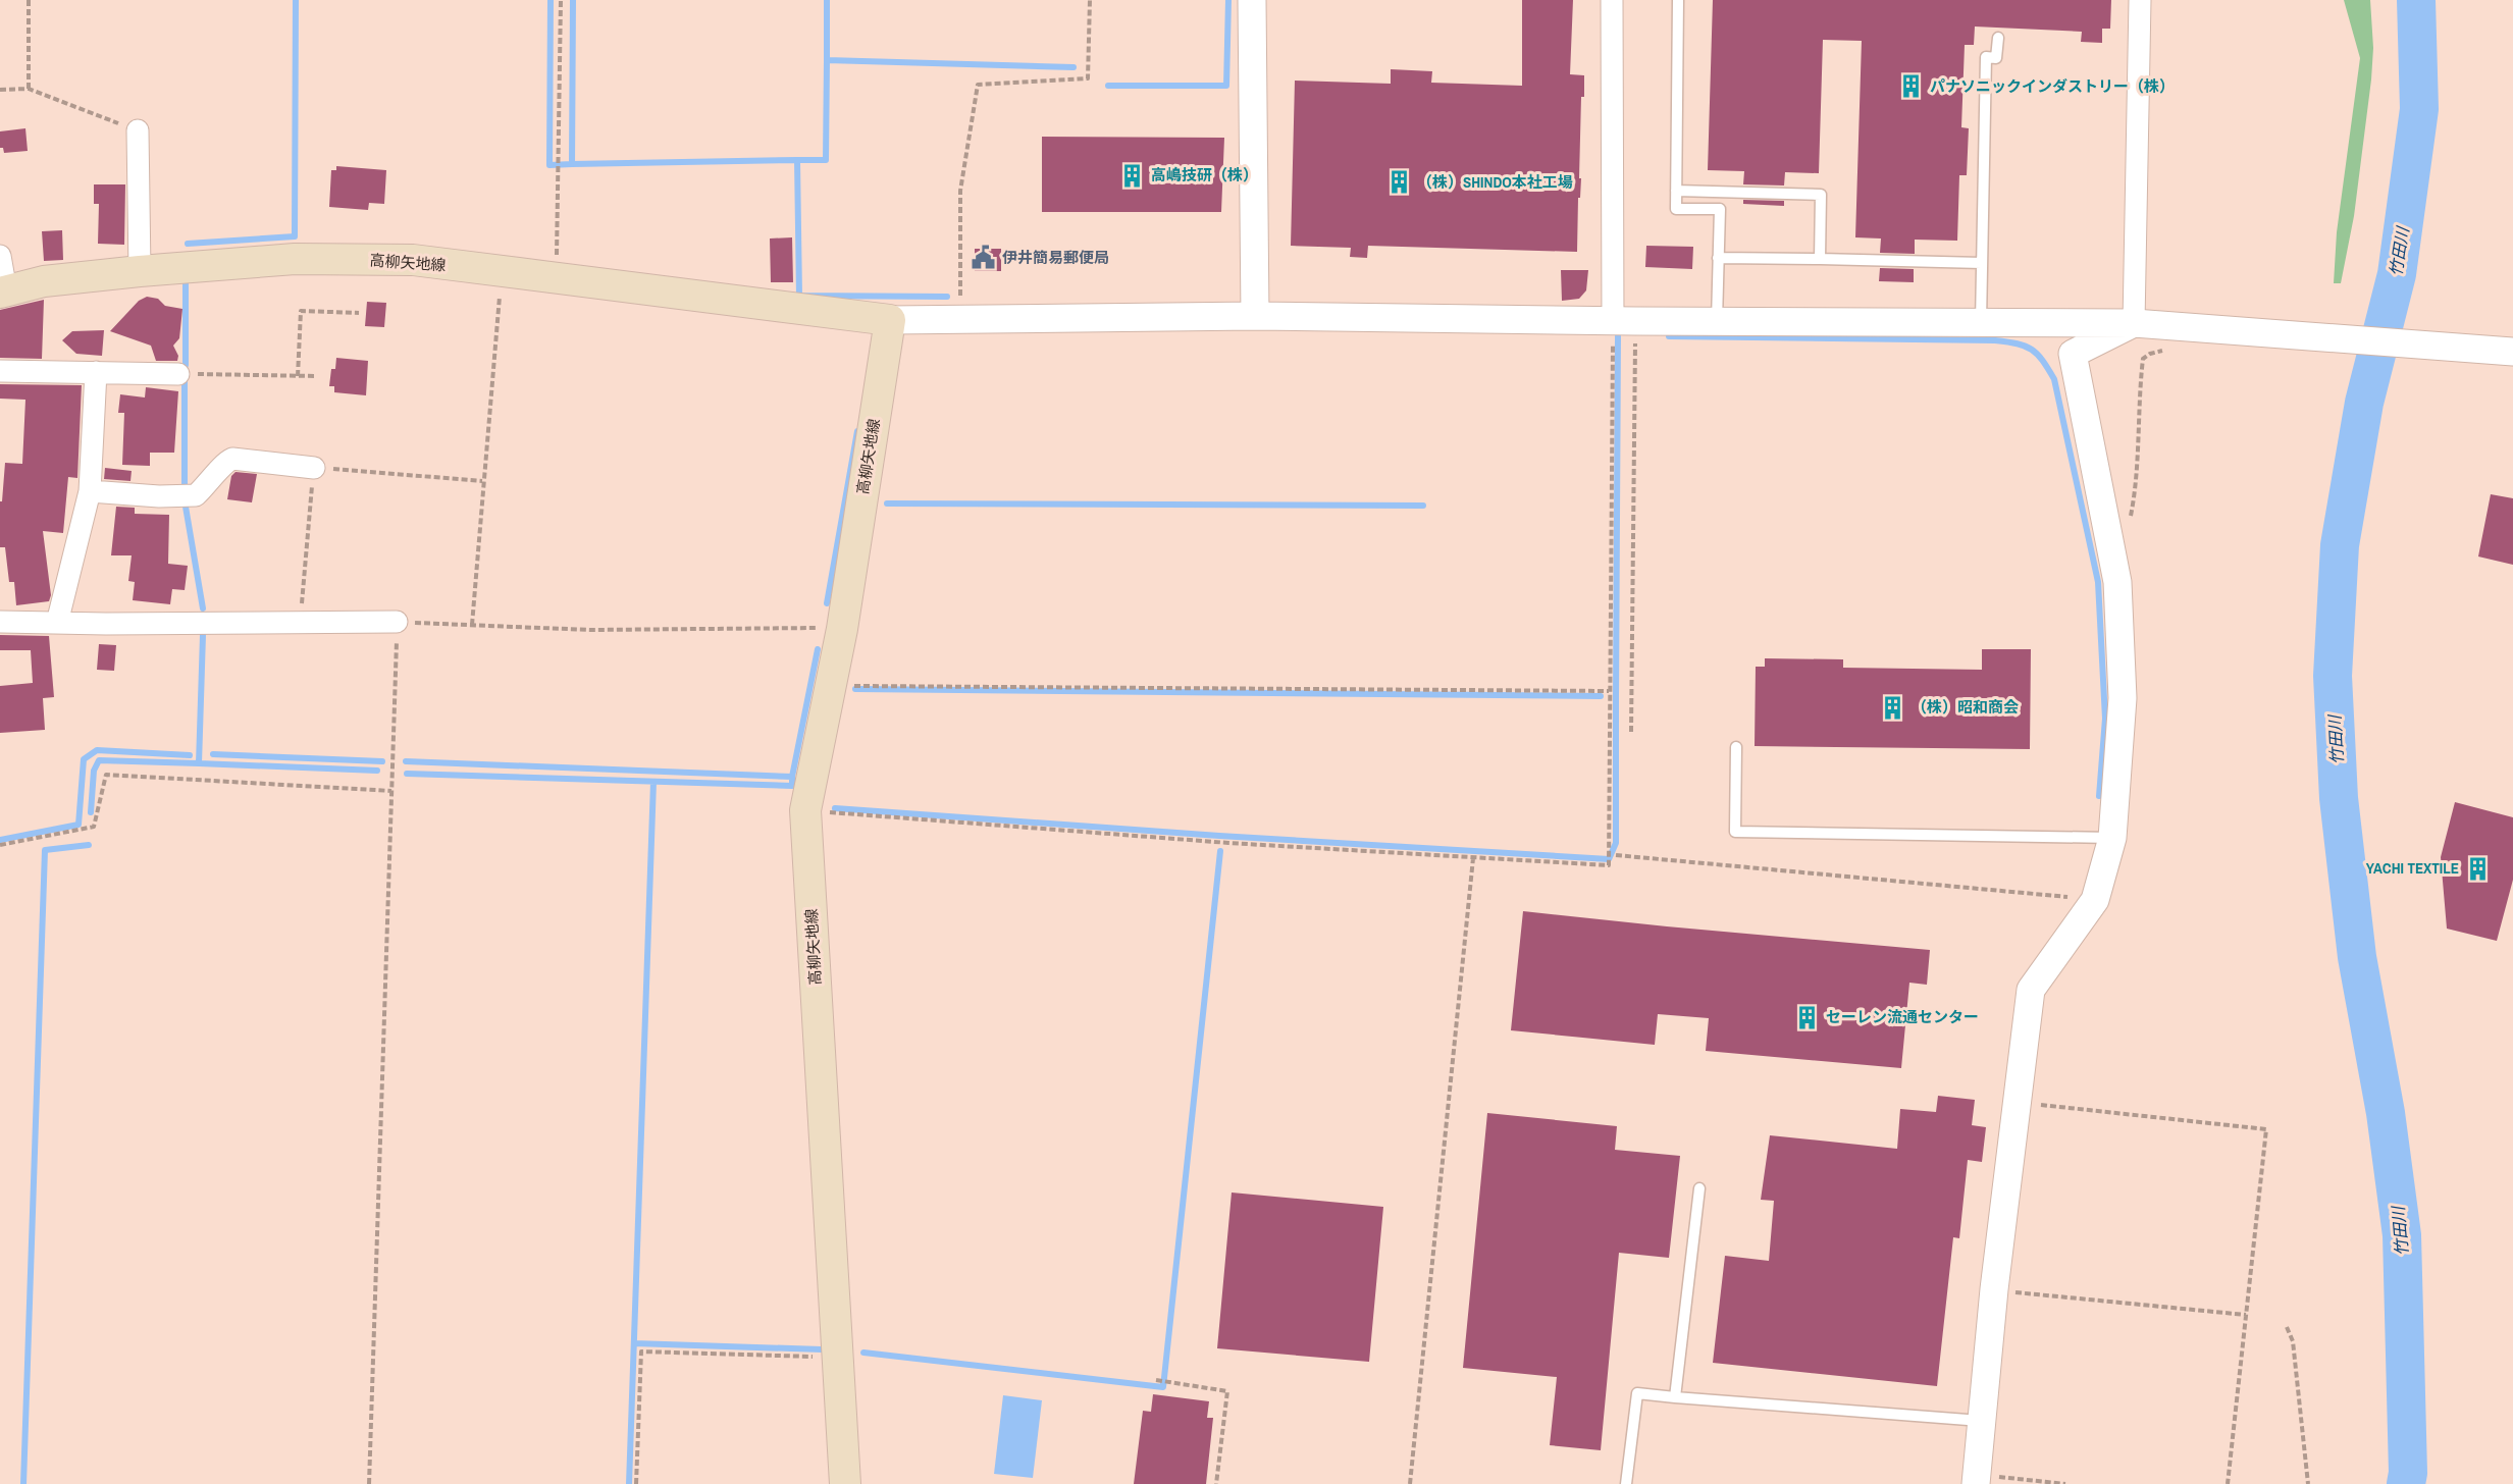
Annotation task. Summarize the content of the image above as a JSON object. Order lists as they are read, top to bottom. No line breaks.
{"streets":{"main road":["高柳矢地線"]},"water":["竹田川"],"places":{"building":["パナソニックインダストリー（株）","高嶋技研（株）","（株）SHINDO本社工場","（株）昭和商会","YACHI TEXTILE","セーレン流通センター"],"public building":["伊井簡易郵便局"]}}
